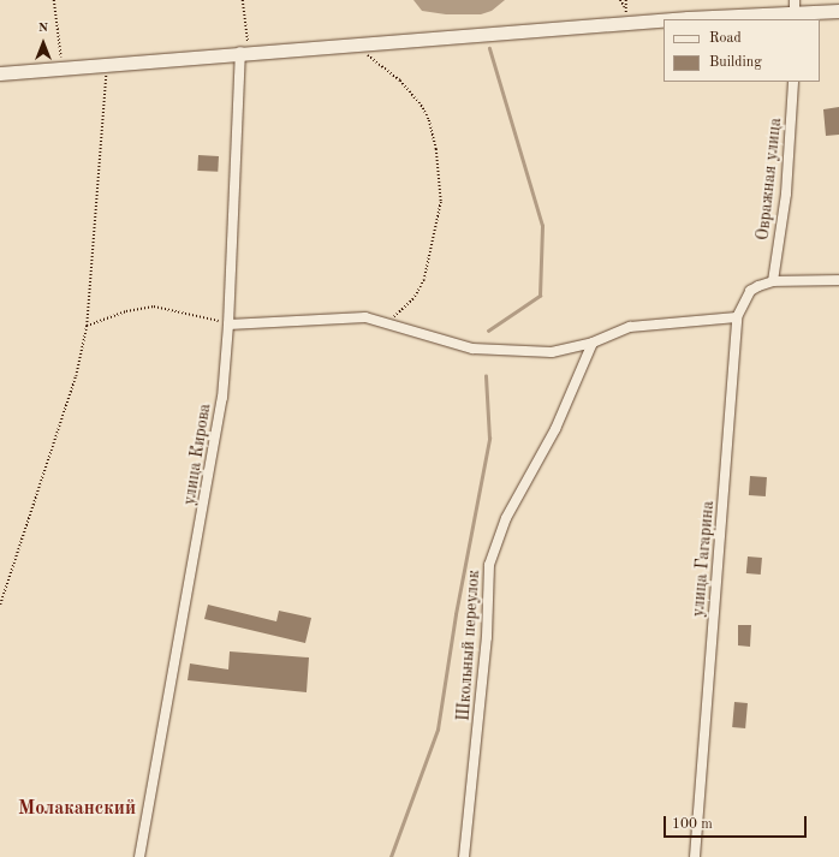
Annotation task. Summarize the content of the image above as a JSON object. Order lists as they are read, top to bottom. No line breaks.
{"streets":{"street":["Овражная улица","улица Кирова","улица Гагарина","Школьный переулок"]},"crossings":[["Овражная улица","улица Гагарина"]],"districts":["Молаканский"],"legend":["Road","Building"],"scale_bar":"100 m","north":"top"}
